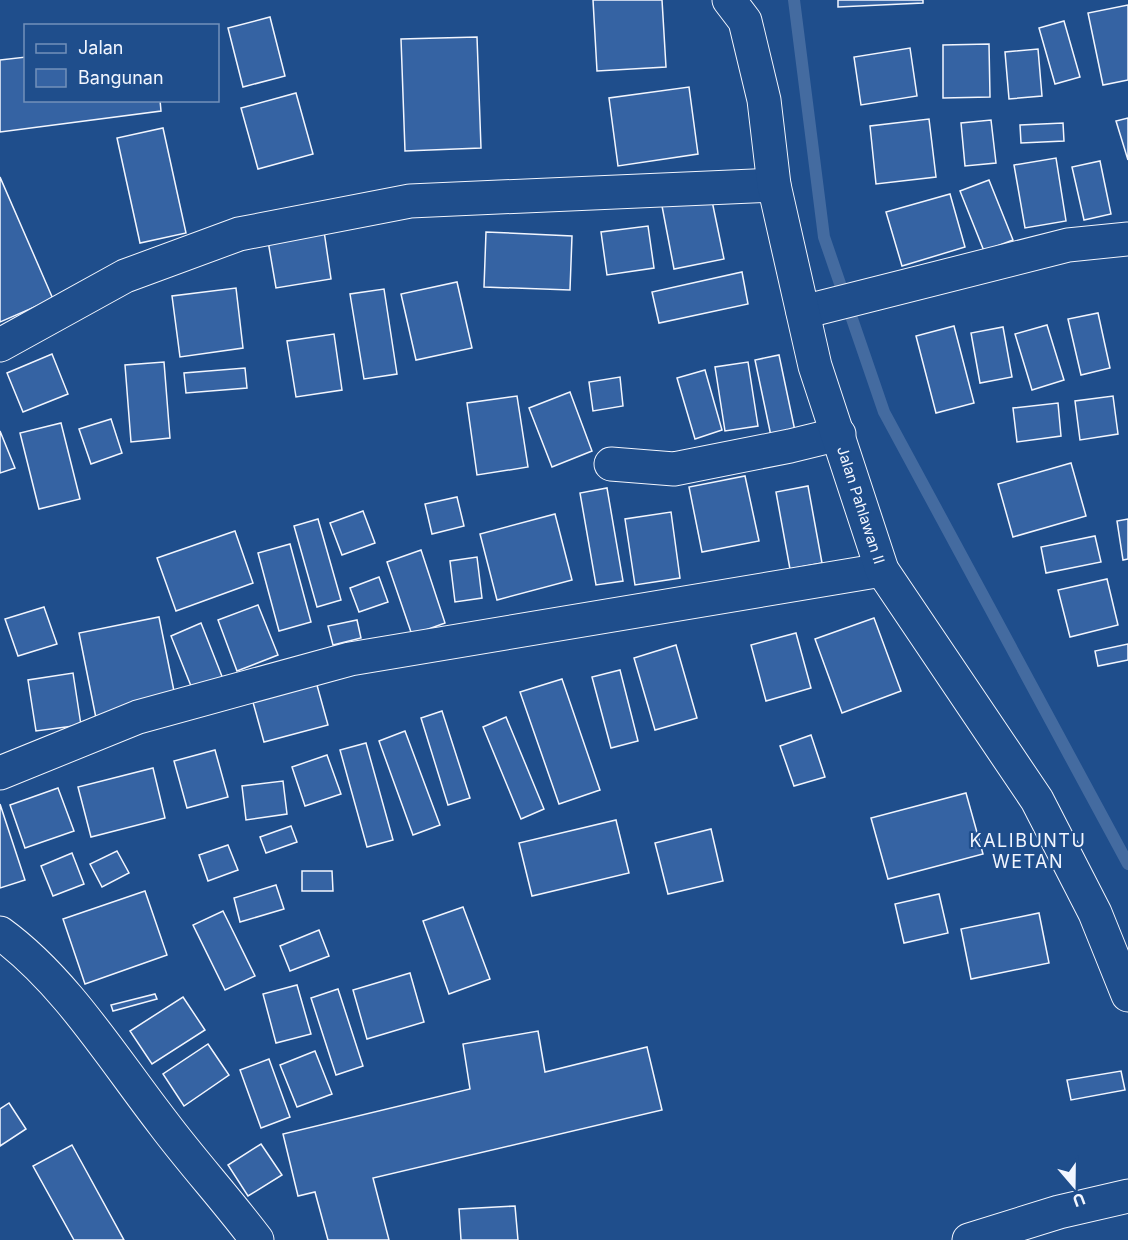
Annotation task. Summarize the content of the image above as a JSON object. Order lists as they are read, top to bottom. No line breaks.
{"streets":{"street":["Jalan Pahlawan II"]},"districts":["KALIBUNTU WETAN"],"legend":["Jalan","Bangunan"],"north":"bottom"}
